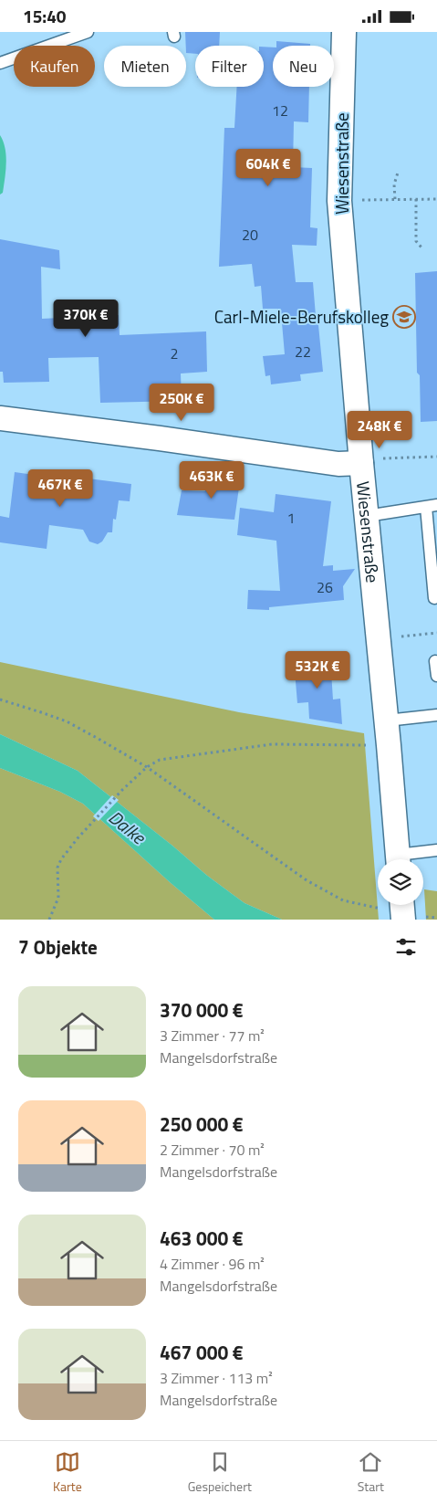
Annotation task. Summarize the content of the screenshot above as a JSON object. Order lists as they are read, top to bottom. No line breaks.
{"streets":{"street":["Wiesenstraße"]},"water":["Dalke"],"places":{"school or university":["Carl-Miele-Berufskolleg"]},"house_numbers":["12","20","22","2","1","26"],"page":{"status":"15:40","chip":["Kaufen","Mieten","Filter","Neu"],"price":["604K €","370K €","250K €","248K €","463K €","467K €","532K €"],"heading":"7 Objekte","list":[{"name":"370 000 €","note":"3 Zimmer · 77 m² · Mangelsdorfstraße"},{"name":"250 000 €","note":"2 Zimmer · 70 m² · Mangelsdorfstraße"},{"name":"463 000 €","note":"4 Zimmer · 96 m² · Mangelsdorfstraße"},{"name":"467 000 €","note":"3 Zimmer · 113 m² · Mangelsdorfstraße"}],"tabs":["Karte","Gespeichert","Start"]}}
